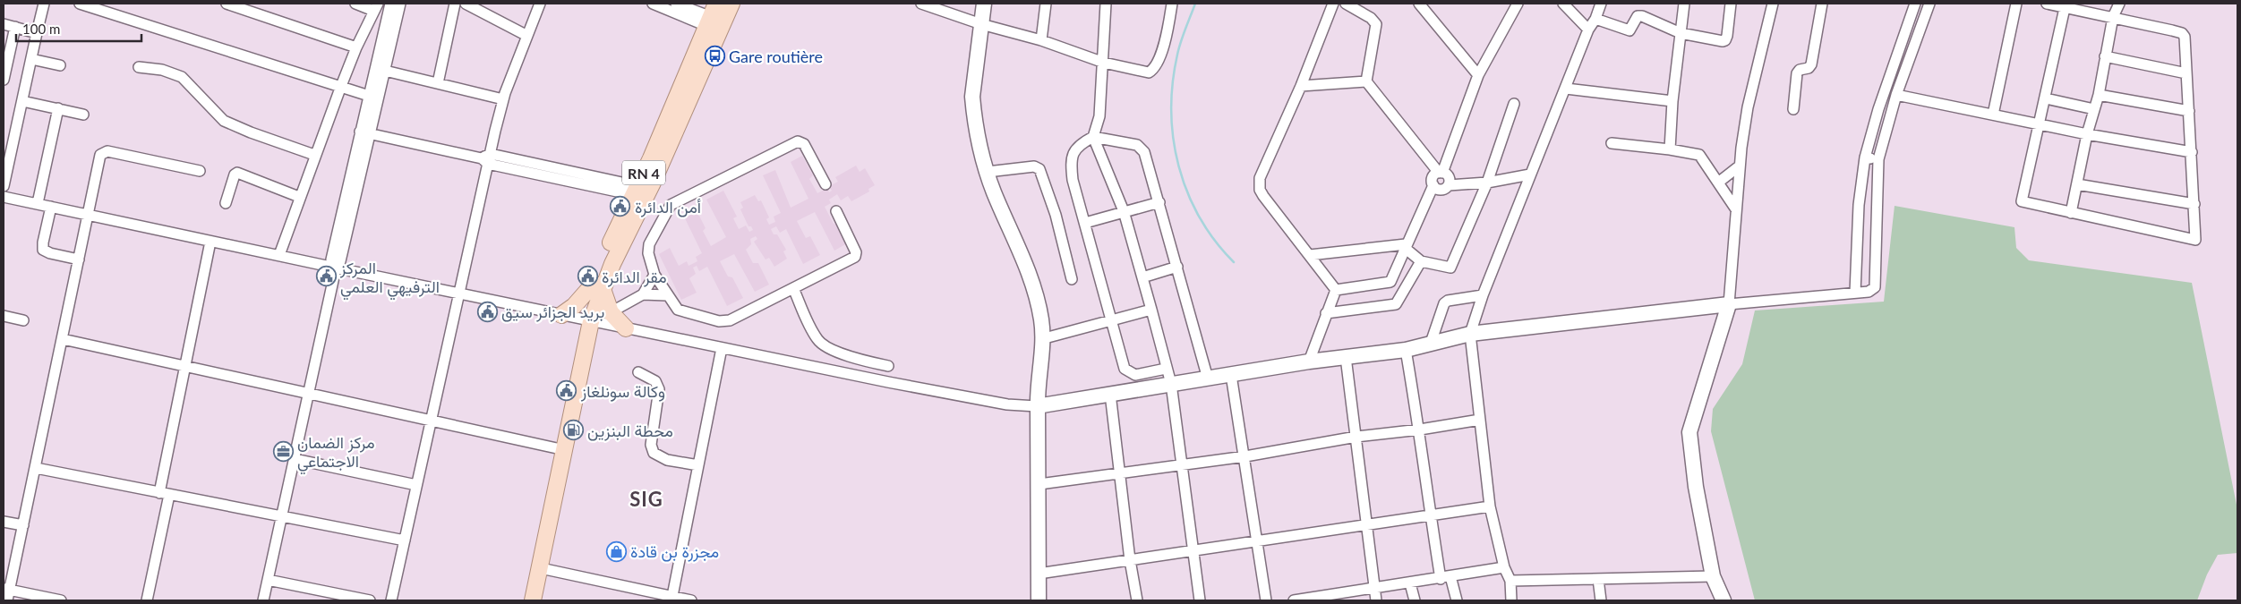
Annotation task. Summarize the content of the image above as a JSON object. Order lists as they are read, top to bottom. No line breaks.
{"streets":{"main road":["RN 4"]},"districts":["SIG"],"places":{"bus stop":["Gare routière"],"public building":["أمن الدائرة","المركز الترفيهي العلمي","مقر الدائرة","بريد الجزائر سيق","وكالة سونلغاز"],"fuel station":["محطة البنزين"],"office":["مركز الضمان الاجتماعي"],"shop":["مجزرة بن قادة"]},"scale_bar":"100 m"}
